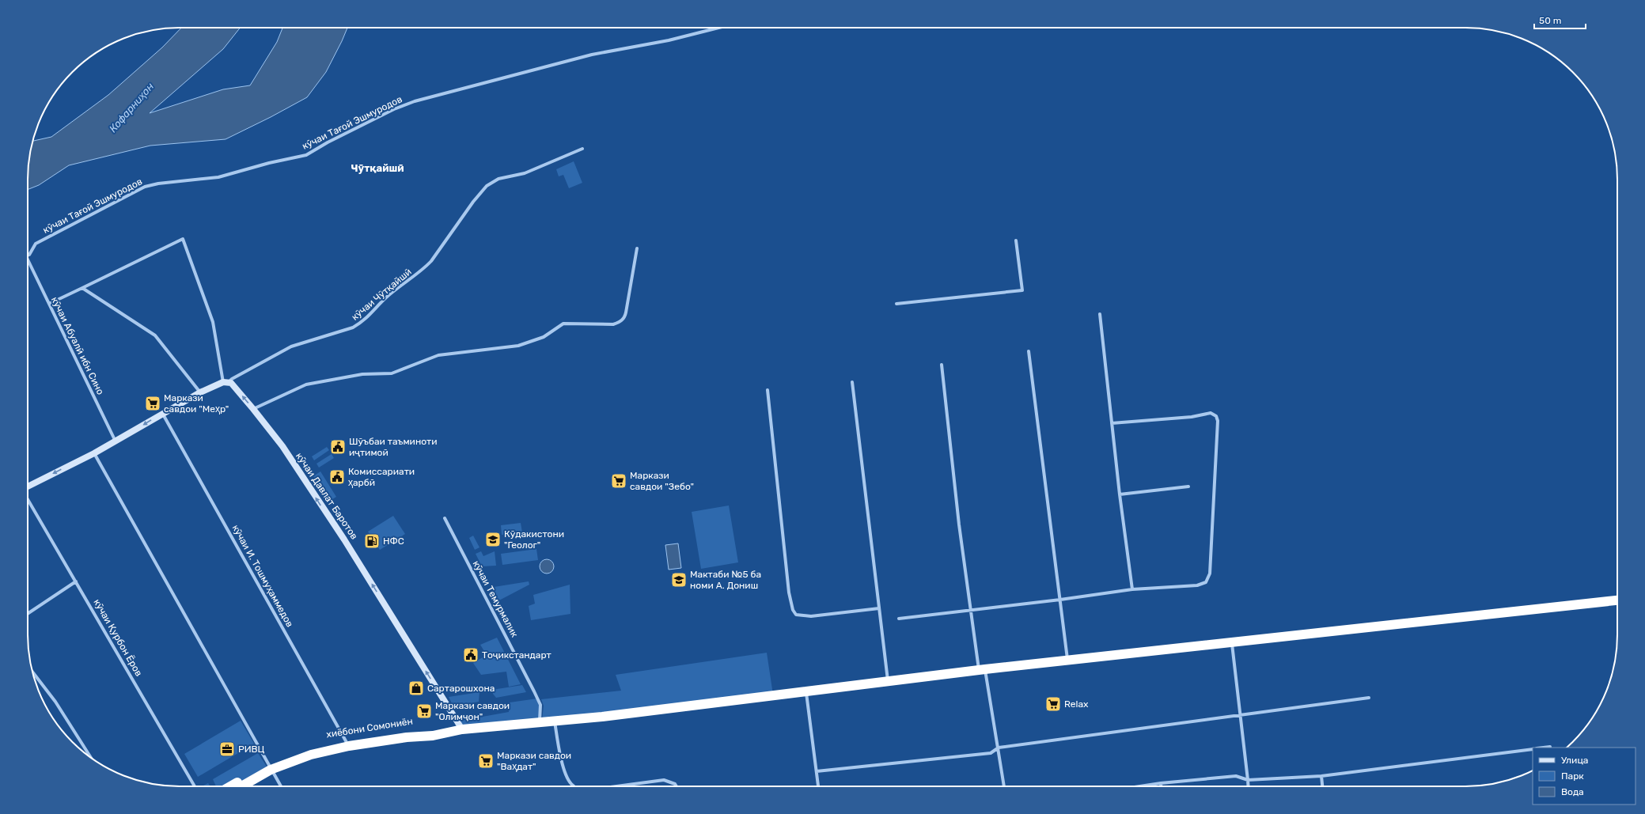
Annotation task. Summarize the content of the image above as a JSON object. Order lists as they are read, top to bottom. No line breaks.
{"streets":{"highway":["хиёбони Сомониён"],"street":["кӯчаи Тағой Эшмуродов","кӯчаи Чӯтқайшӣ","кӯчаи Абуалӣ ибн Сино","кӯчаи Давлат Баротов","кӯчаи И. Тошмуҳаммедов","кӯчаи Темурмалик","кӯчаи Қурбон Ёров"]},"crossings":[["кӯчаи Чӯтқайшӣ","кӯчаи Давлат Баротов"],["кӯчаи Давлат Баротов","хиёбони Сомониён"],["кӯчаи И. Тошмуҳаммедов","хиёбони Сомониён"],["кӯчаи Темурмалик","хиёбони Сомониён"]],"one_way":["кӯчаи Давлат Баротов"],"districts":["Чӯтқайшӣ"],"water":["Кофарниҳон"],"places":{"supermarket":["Маркази савдои \"Меҳр\"","Маркази савдои \"Зебо\"","Relax","Маркази савдои \"Олимҷон\"","Маркази савдои \"Ваҳдат\""],"public building":["Шӯъбаи таъминоти иҷтимоӣ","Комиссариати ҳарбӣ","Тоҷикстандарт"],"school or university":["Кӯдакистони \"Геолог\"","Мактаби №5 ба номи А. Дониш"],"fuel station":["НФС"],"shop":["Сартарошхона"],"office":["РИВЦ"]},"legend":["Улица","Парк","Вода"],"scale_bar":"50 m"}
